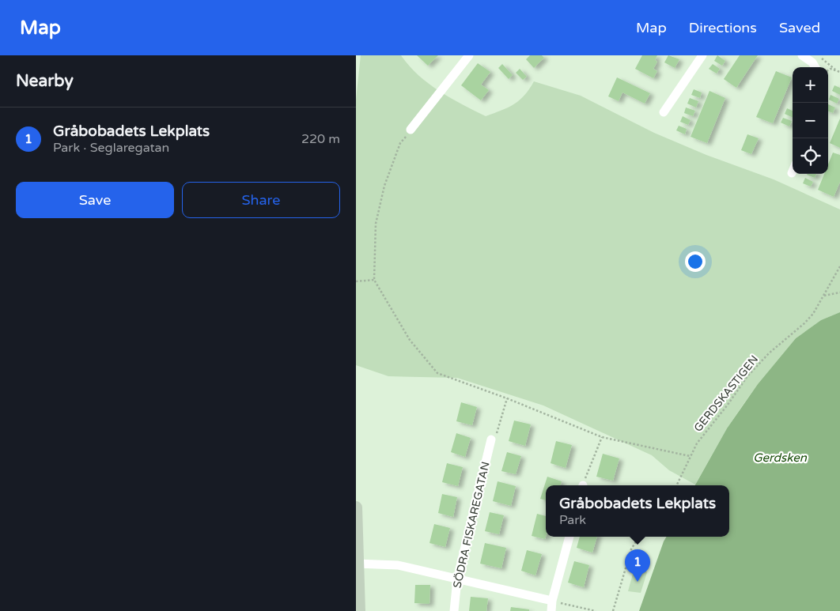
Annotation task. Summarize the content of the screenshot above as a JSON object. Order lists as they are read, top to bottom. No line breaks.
{"streets":{"street":["SÖDRA FISKAREGATAN"],"path":["GERDSKASTIGEN"]},"water":["Gerdsken"],"page":{"header":"Map","nav":["Map","Directions","Saved"],"heading":"Nearby","map_buttons":["+","−"],"list":[{"mark":"1","name":"Gråbobadets Lekplats","note":"Park · Seglaregatan","value":"220 m"}],"buttons":["Save","Share"],"popup":["Gråbobadets Lekplats","Park"],"pins":"1"}}
